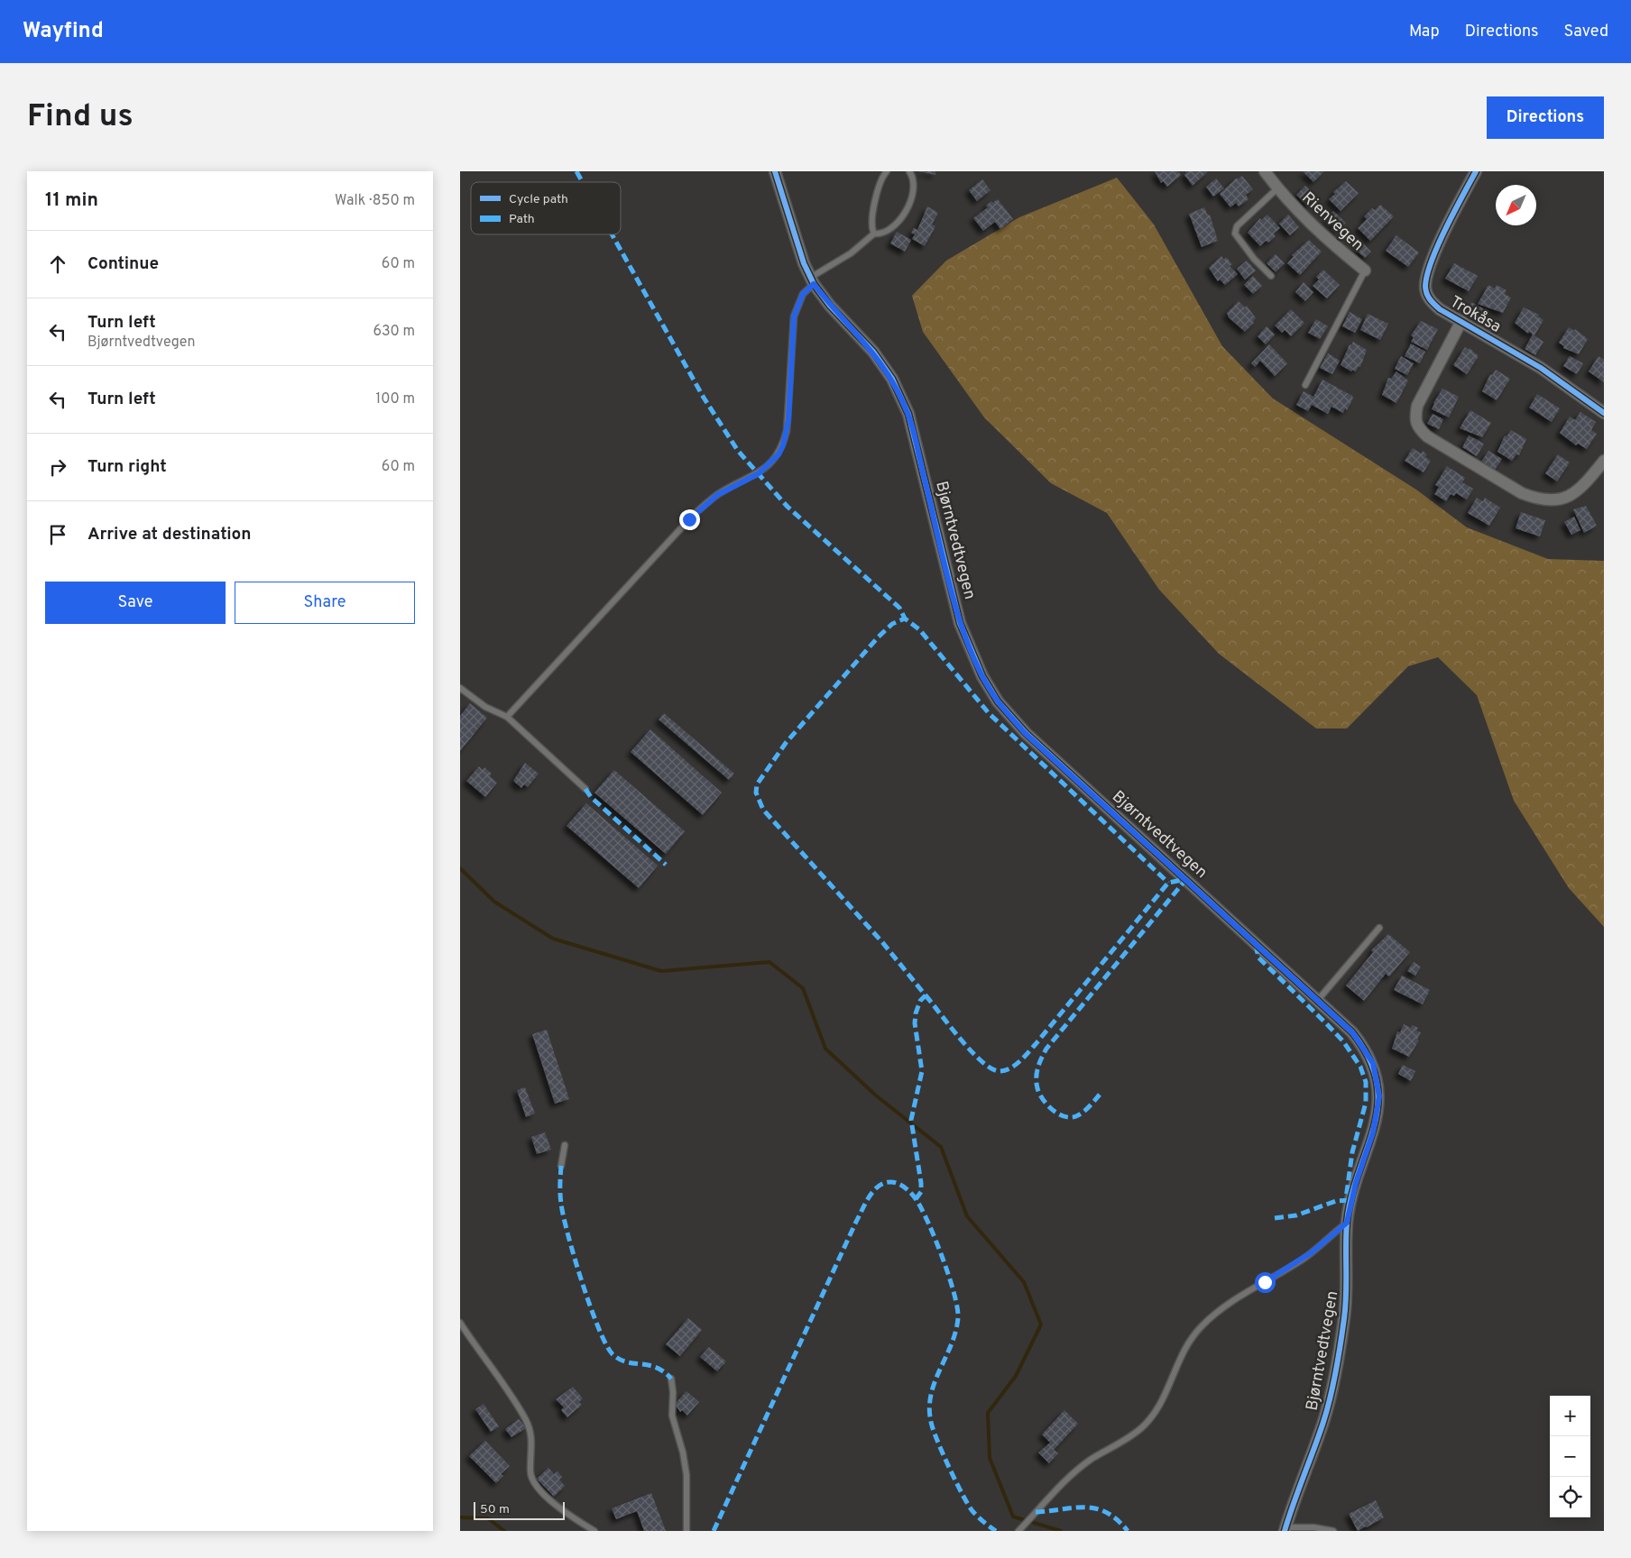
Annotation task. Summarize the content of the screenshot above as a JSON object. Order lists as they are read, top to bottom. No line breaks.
{"streets":{"street":["Rienvegen","Trokåsa","Bjørntvedtvegen"]},"legend":["Cycle path","Path"],"scale_bar":"50 m","north":"bottom left","page":{"header":"Wayfind","nav":["Map","Directions","Saved"],"buttons":["Directions",["Save","Share"]],"title":"Find us","heading":["11 min","Walk · 850 m"],"list":[["Continue","60 m"],["Turn left","Bjørntvedtvegen","630 m"],["Turn left","100 m"],["Turn right","60 m"],"Arrive at destination"],"map_buttons":["+","−"],"scale":"50 m"}}
